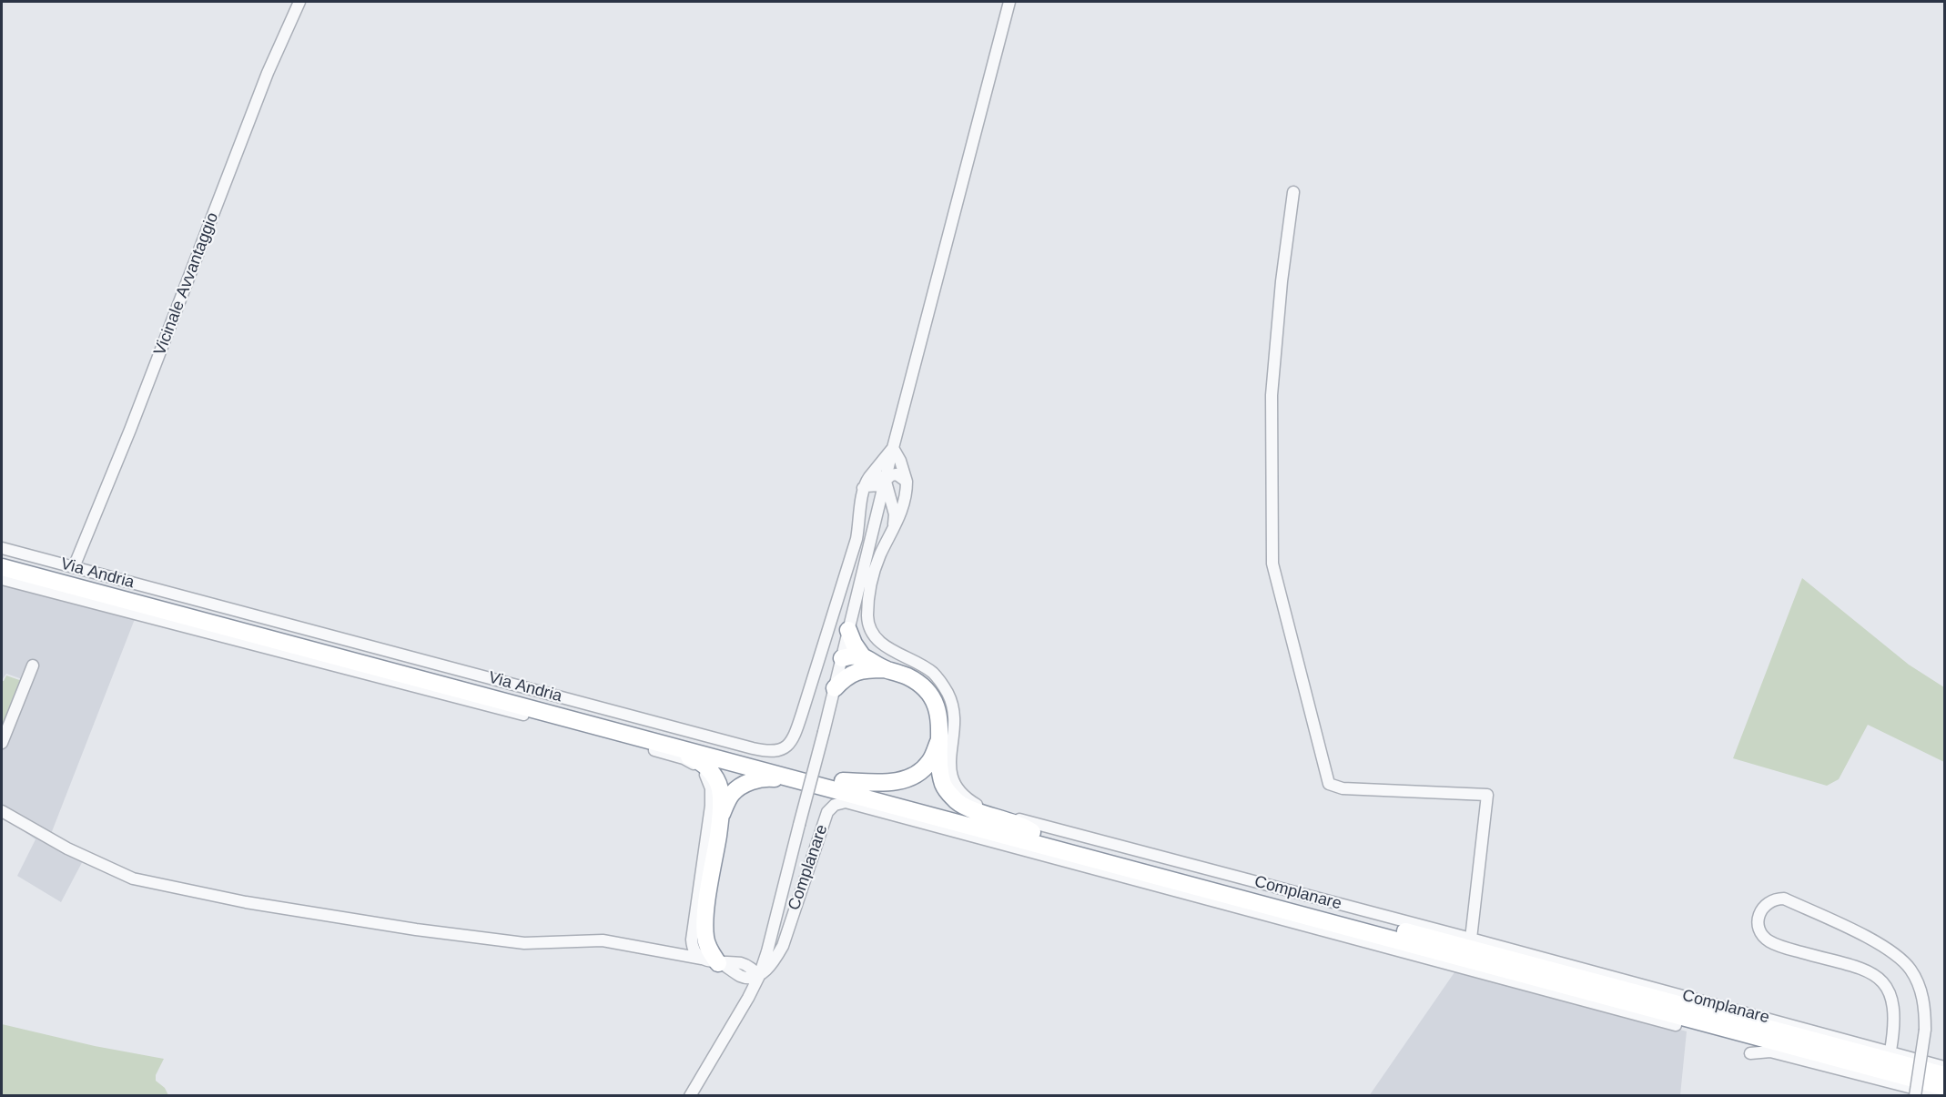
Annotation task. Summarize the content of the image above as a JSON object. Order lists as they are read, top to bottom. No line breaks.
{"streets":{"street":["Vicinale Avvantaggio","Via Andria","Complanare"]},"crossings":[["Vicinale Avvantaggio","Via Andria"]]}
